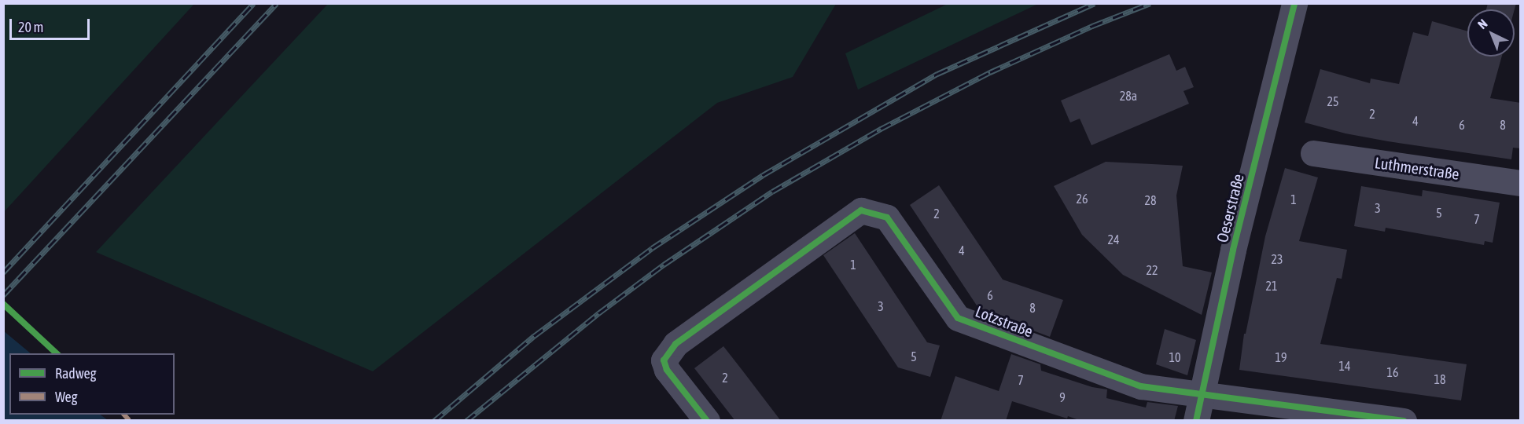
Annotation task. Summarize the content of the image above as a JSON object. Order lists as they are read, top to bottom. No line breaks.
{"streets":{"street":["Luthmerstraße","Oeserstraße","Lotzstraße"]},"crossings":[["Oeserstraße","Lotzstraße"]],"house_numbers":["28a","25","2","4","6","8","26","1","28","3","5","2","7","24","4","23","1","22","21","6","3","8","5","10","19","14","16","2","18","7","9"],"legend":["Radweg","Weg"],"scale_bar":"20 m","north":"top left"}
